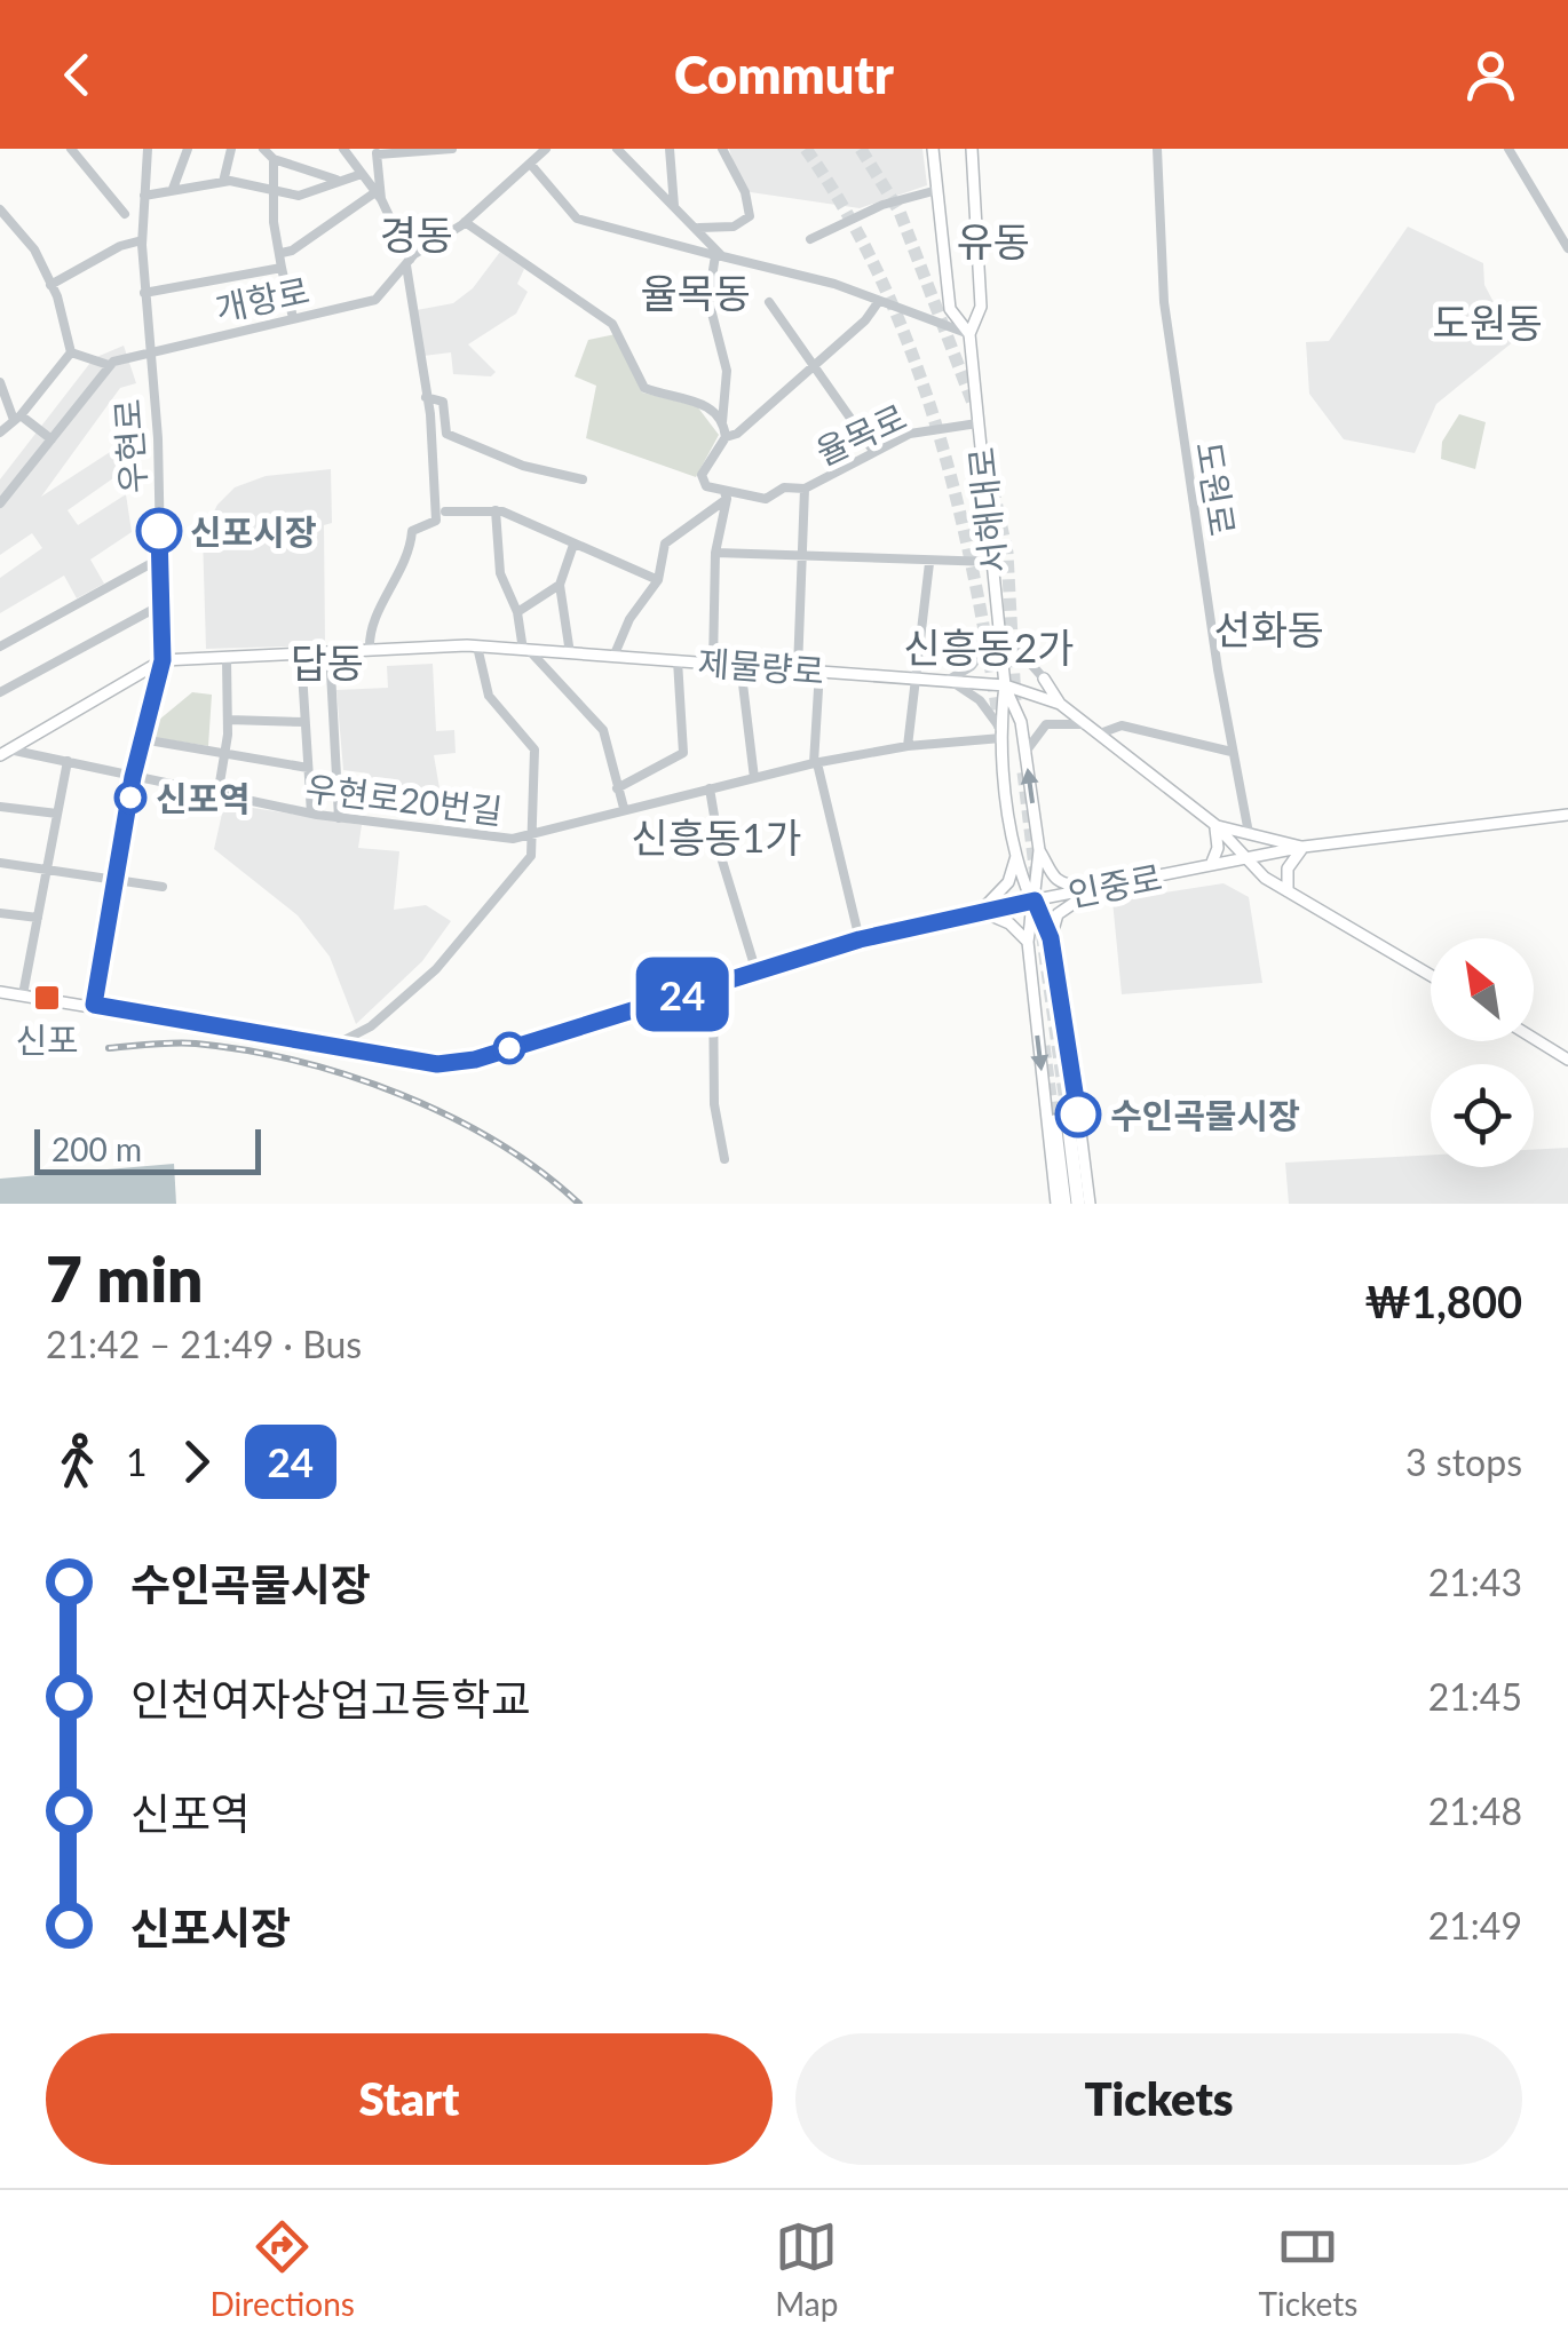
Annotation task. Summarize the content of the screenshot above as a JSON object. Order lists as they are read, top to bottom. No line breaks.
{"streets":{"main road":["서해대로","제물량로","인중로"],"street":["개항로","율목로","우현로","도원로","우현로20번길"]},"crossings":[["개항로","우현로"],["율목로","서해대로"],["우현로","제물량로"],["우현로","우현로20번길"],["우현로","인중로"],["서해대로","제물량로"],["서해대로","우현로20번길"],["서해대로","인중로"],["제물량로","인중로"]],"districts":["경동","유동","율목동","도원동","선화동","신흥동2가","답동","신흥동1가"],"places":{"other":["신포시장","신포역","수인곡물시장"],"transit":["신포"]},"lines":["bus line 24"],"scale_bar":"200 m","north":"top left","page":{"header":"Commutr","on_map":"24","scale":"200 m","heading":["7 min","21:42 – 21:49 · Bus","₩1,800"],"legs":["1","24","3 stops"],"list":[{"name":"수인곡물시장","value":"21:43"},{"name":"인천여자상업고등학교","value":"21:45"},{"name":"신포역","value":"21:48"},{"name":"신포시장","value":"21:49"}],"buttons":["Start","Tickets"],"tabs":["Directions","Map","Tickets"]}}
